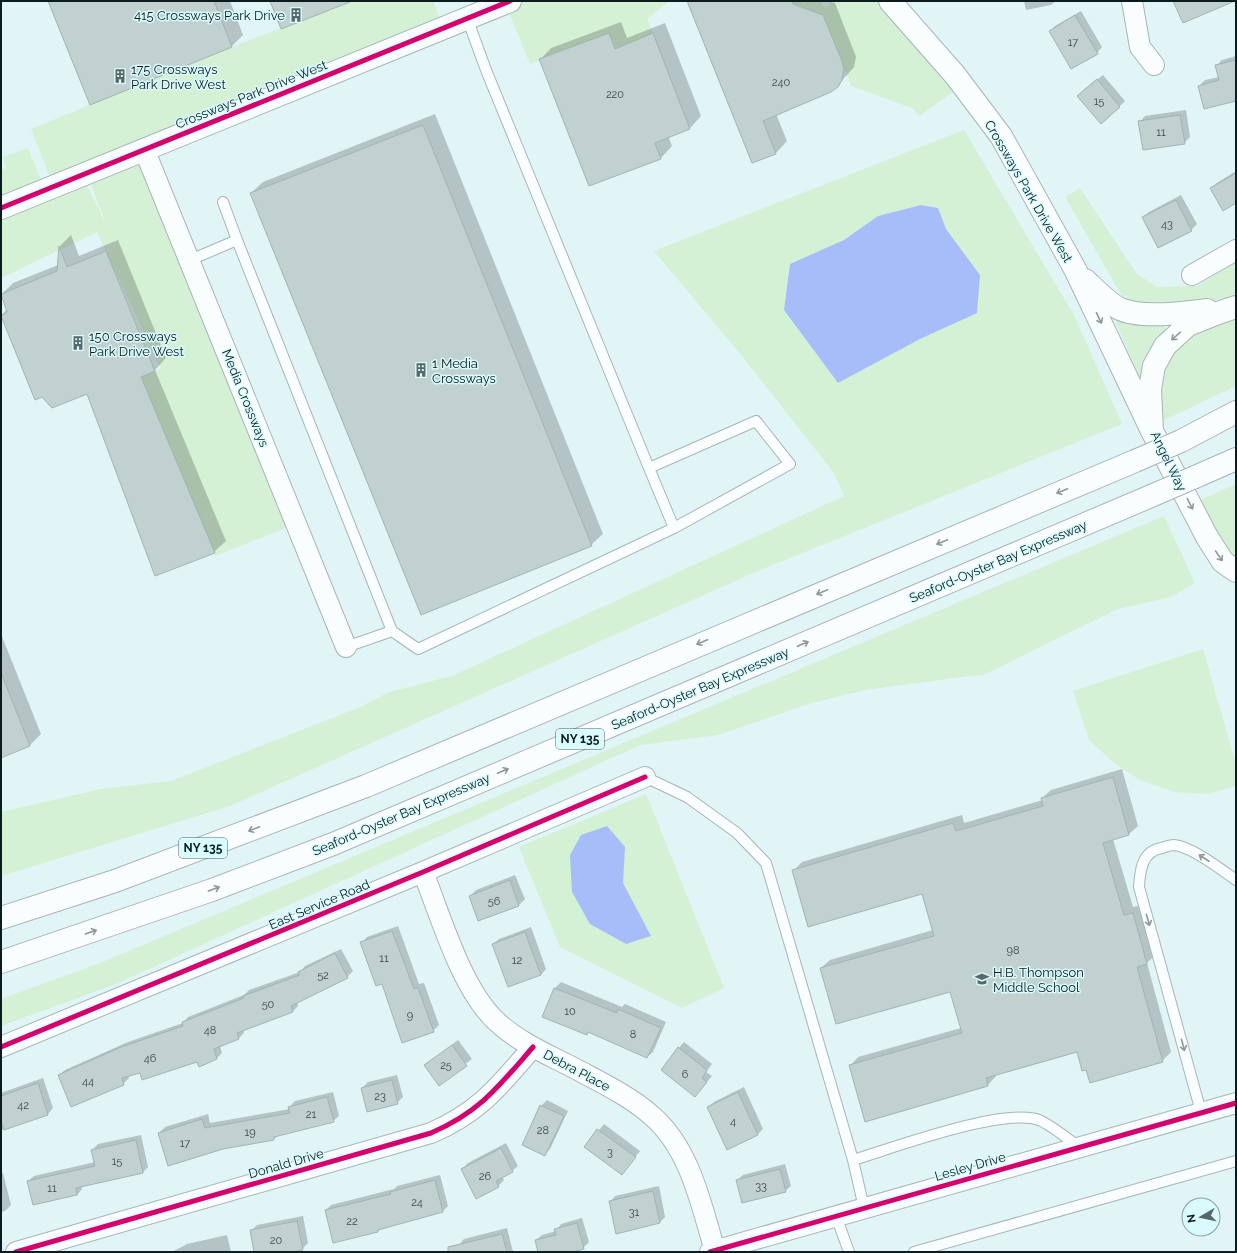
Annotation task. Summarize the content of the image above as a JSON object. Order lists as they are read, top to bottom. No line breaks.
{"streets":{"main road":["Crossways Park Drive West","Angel Way","Seaford-Oyster Bay Expressway","NY 135"],"street":["Media Crossways","East Service Road","Debra Place","Donald Drive","Lesley Drive"]},"crossings":[["Crossways Park Drive West","Media Crossways"],["Crossways Park Drive West","Angel Way"],["East Service Road","Debra Place"],["Debra Place","Donald Drive"],["Debra Place","Lesley Drive"]],"places":{"building":["415 Crossways Park Drive","175 Crossways Park Drive West","150 Crossways Park Drive West","1 Media Crossways"],"school or university":["H.B. Thompson Middle School"]},"house_numbers":["17","240","220","15","11","43","56","98","11","12","52","50","10","9","48","8","46","25","6","44","23","42","21","4","28","19","17","3","15","26","33","11","24","31","22","20"],"north":"left"}
